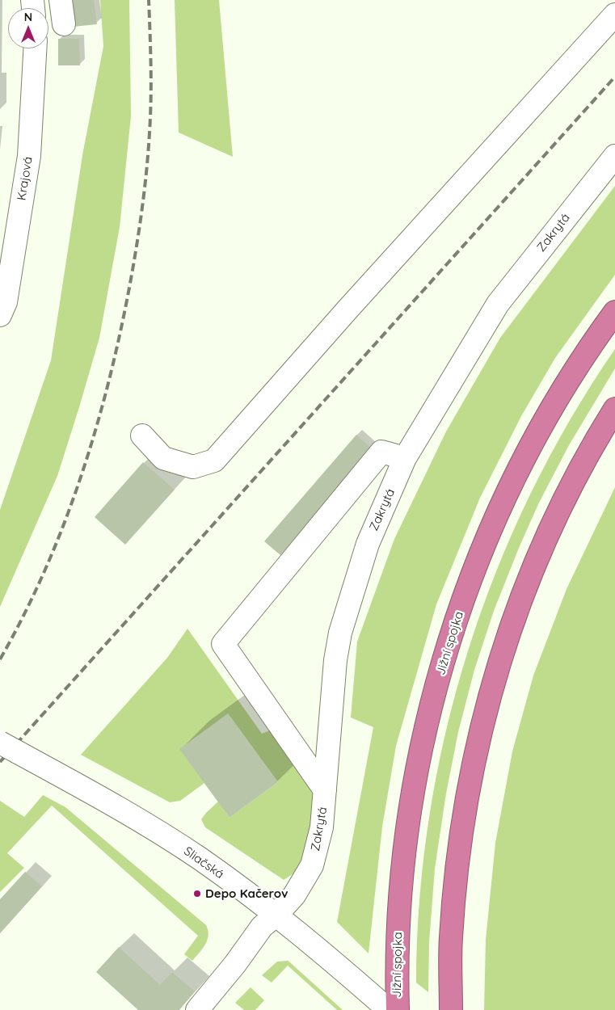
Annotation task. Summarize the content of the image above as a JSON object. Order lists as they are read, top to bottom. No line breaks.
{"streets":{"highway":["Jižní spojka"],"street":["Krajová","Zakrytá","Sliačská"]},"crossings":[["Zakrytá","Sliačská"]],"places":["Depo Kačerov"],"north":"top"}
